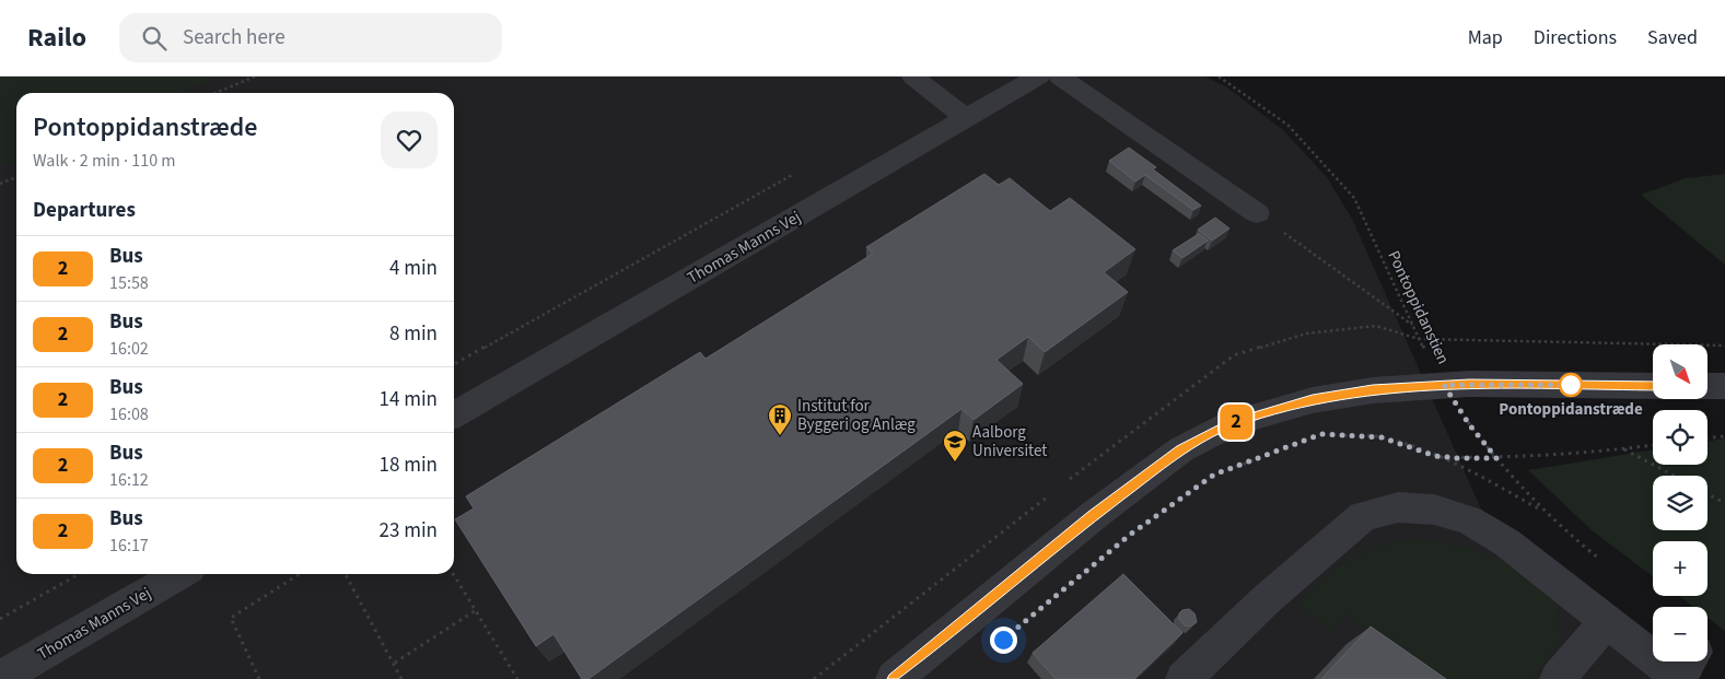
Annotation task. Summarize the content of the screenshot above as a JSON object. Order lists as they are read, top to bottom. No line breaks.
{"streets":{"street":["Thomas Manns Vej"],"path":["Pontoppidanstien"]},"places":{"other":["Pontoppidanstræde"],"building":["Institut for Byggeri og Anlæg"],"school or university":["Aalborg Universitet"]},"lines":["bus line 2"],"north":"bottom right","page":{"header":"Railo","search":"Search here","nav":["Map","Directions","Saved"],"on_map":"2","heading":[["Pontoppidanstræde","Walk · 2 min · 110 m"],"Departures"],"list":[{"mark":"2","name":"Bus","note":"15:58","value":"4 min"},{"mark":"2","name":"Bus","note":"16:02","value":"8 min"},{"mark":"2","name":"Bus","note":"16:08","value":"14 min"},{"mark":"2","name":"Bus","note":"16:12","value":"18 min"},{"mark":"2","name":"Bus","note":"16:17","value":"23 min"}],"map_buttons":["+","−"]}}
